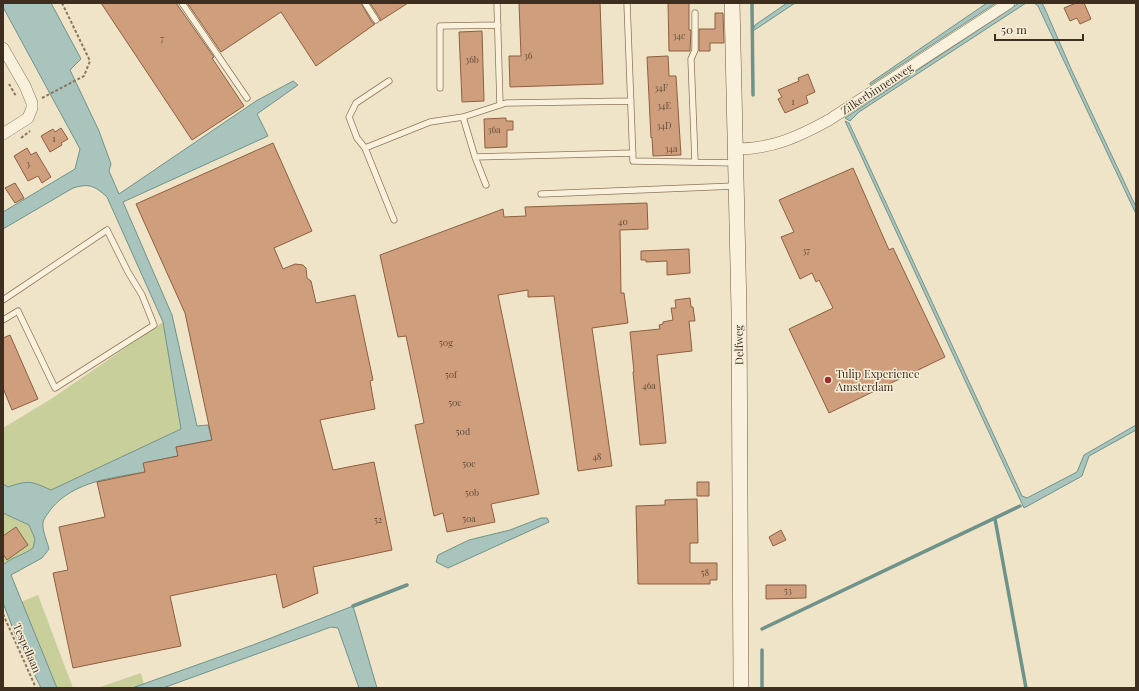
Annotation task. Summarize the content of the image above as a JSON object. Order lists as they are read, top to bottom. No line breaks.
{"streets":{"main road":["Delfweg"],"street":["Zilkerbinnenweg"],"path":["Tespellaan"]},"crossings":[["Zilkerbinnenweg","Delfweg"]],"places":["Tulip Experience Amsterdam"],"house_numbers":["34c","7","36","36b","34F","1","34E","34D","36a","1","34a","3","40","37","50g","50f","46a","50e","50d","48","50c","50b","50a","52","58","53"],"scale_bar":"50 m"}
